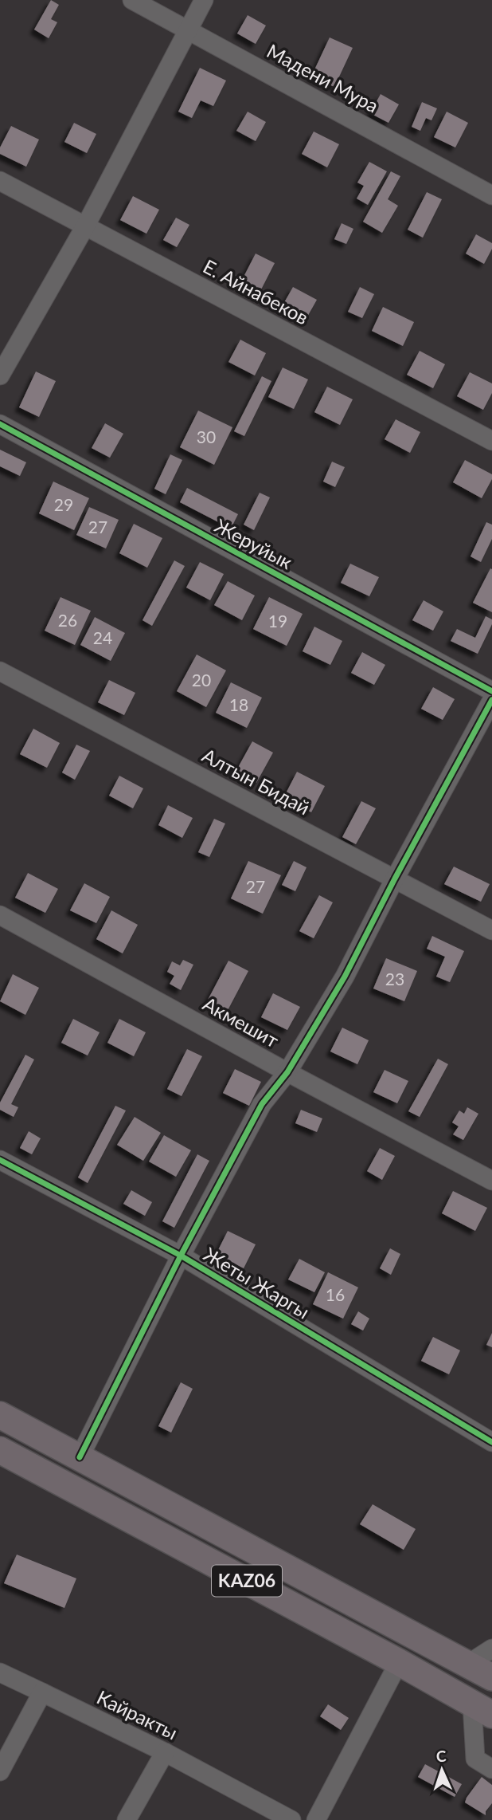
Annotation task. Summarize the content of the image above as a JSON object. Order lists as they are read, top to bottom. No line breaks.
{"streets":{"highway":["KАZ06"],"street":["Мадени Мура","Е. Айнабеков","Жеруйык","Алтын Бидай","Акмешит","Жеты Жаргы","Кайракты"]},"house_numbers":["30","29","27","26","19","24","20","18","27","23","16"],"north":"top"}
